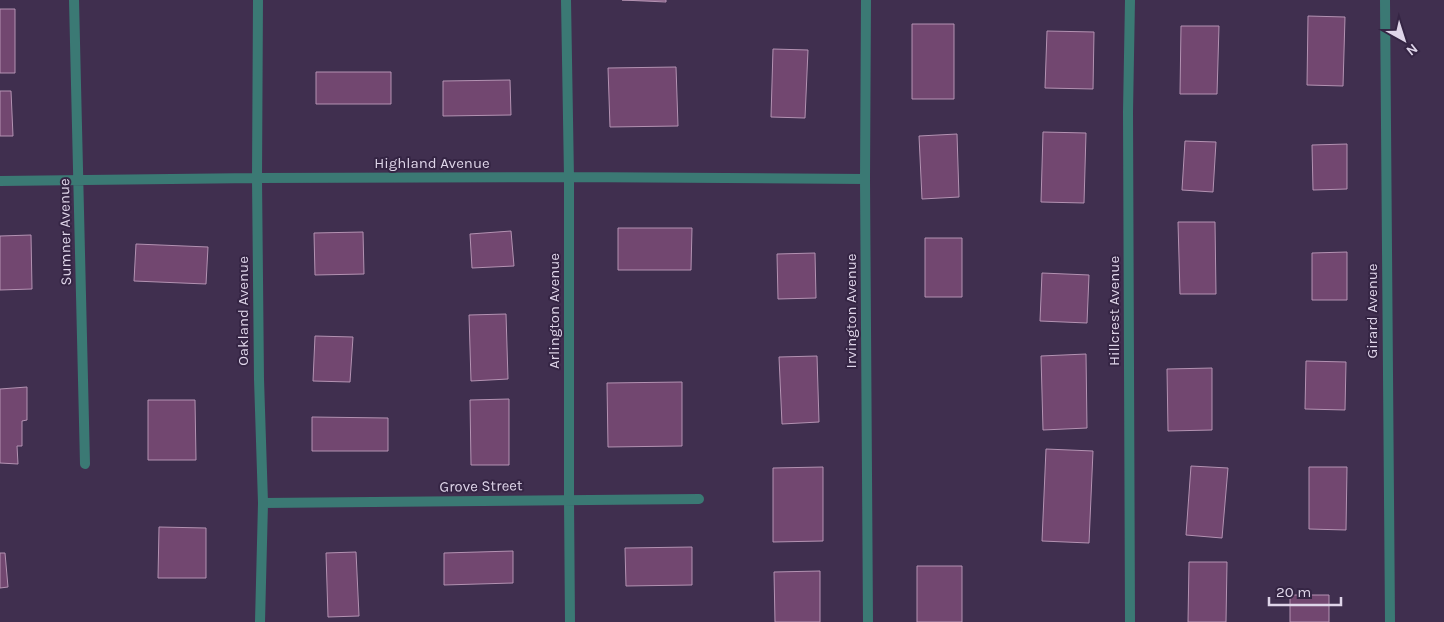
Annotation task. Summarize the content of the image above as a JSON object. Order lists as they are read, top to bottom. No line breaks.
{"streets":{"street":["Highland Avenue","Sumner Avenue","Oakland Avenue","Arlington Avenue","Irvington Avenue","Hillcrest Avenue","Girard Avenue","Grove Street"]},"crossings":[["Highland Avenue","Sumner Avenue"],["Highland Avenue","Oakland Avenue"],["Highland Avenue","Arlington Avenue"],["Highland Avenue","Irvington Avenue"],["Oakland Avenue","Grove Street"],["Arlington Avenue","Grove Street"]],"scale_bar":"20 m","north":"bottom right"}
